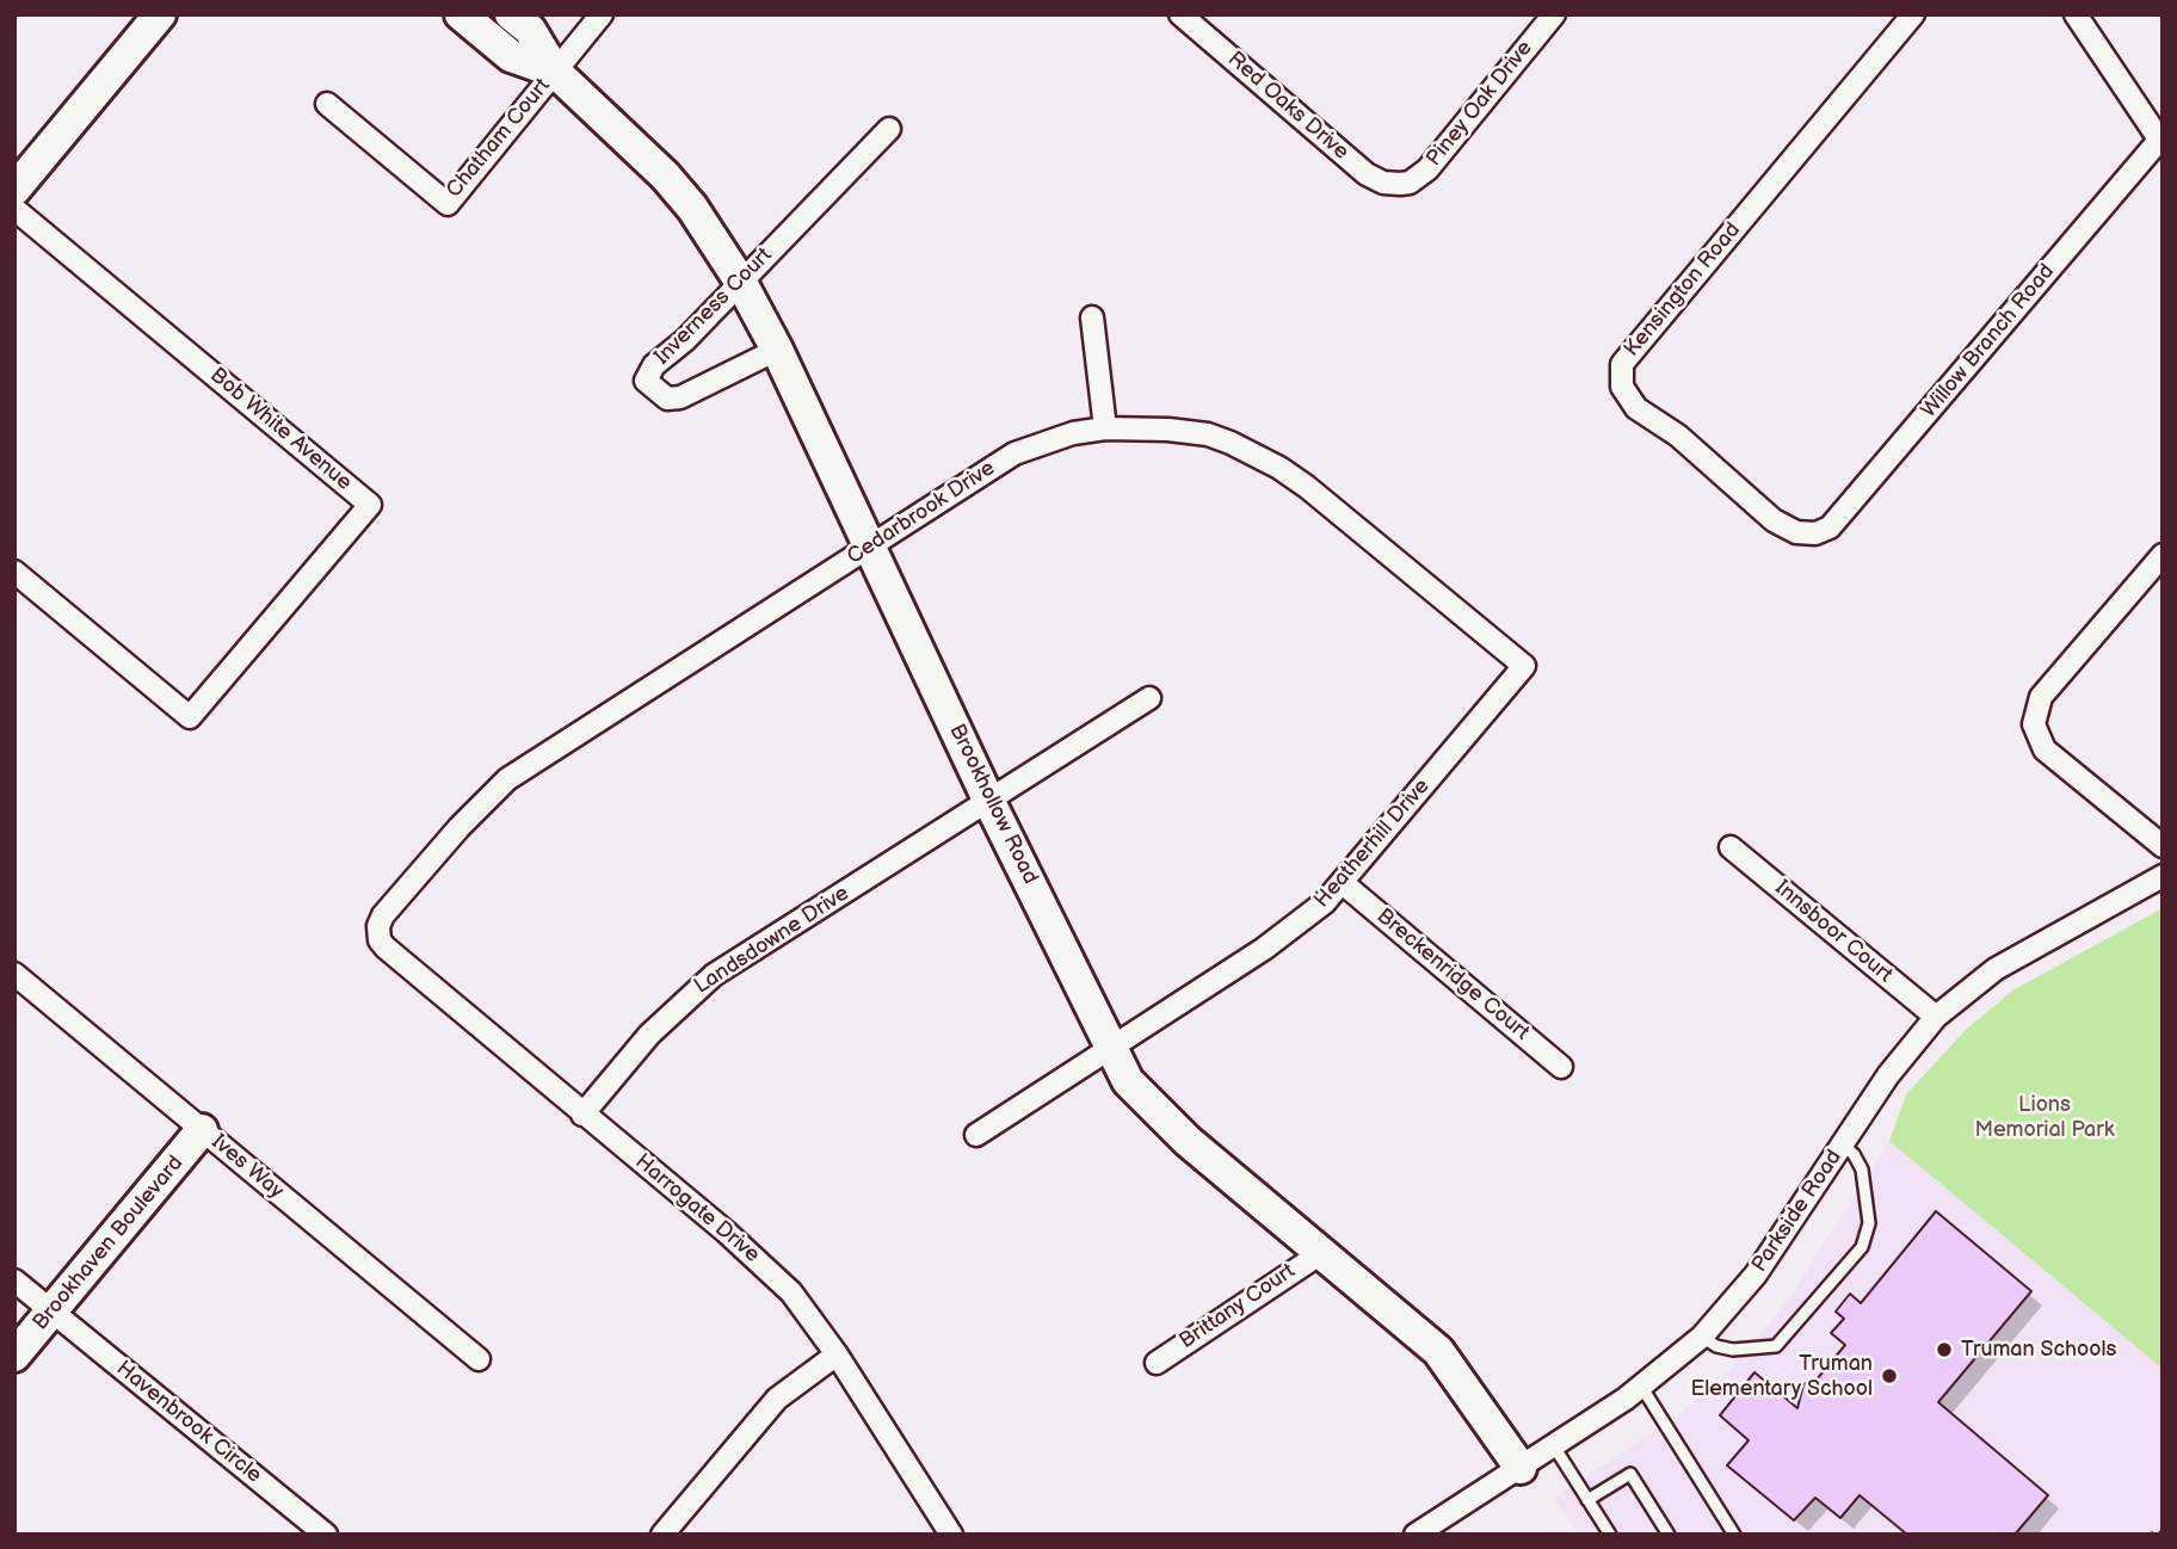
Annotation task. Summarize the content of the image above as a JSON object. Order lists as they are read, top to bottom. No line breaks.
{"streets":{"street":["Piney Oak Drive","Red Oaks Drive","Chatham Court","Kensington Road","Inverness Court","Willow Branch Road","Bob White Avenue","Cedarbrook Drive","Brookhollow Road","Heatherhill Drive","Innsboor Court","Landsdowne Drive","Breckenridge Court","Ives Way","Harrogate Drive","Parkside Road","Brookhaven Boulevard","Brittany Court","Havenbrook Circle"]},"crossings":[["Piney Oak Drive","Red Oaks Drive"],["Chatham Court","Brookhollow Road"],["Kensington Road","Willow Branch Road"],["Inverness Court","Brookhollow Road"],["Cedarbrook Drive","Brookhollow Road"],["Cedarbrook Drive","Heatherhill Drive"],["Cedarbrook Drive","Harrogate Drive"],["Brookhollow Road","Heatherhill Drive"],["Brookhollow Road","Landsdowne Drive"],["Brookhollow Road","Parkside Road"],["Brookhollow Road","Brittany Court"],["Heatherhill Drive","Breckenridge Court"],["Innsboor Court","Parkside Road"],["Landsdowne Drive","Harrogate Drive"],["Ives Way","Brookhaven Boulevard"],["Brookhaven Boulevard","Havenbrook Circle"]],"parks":["Lions Memorial Park"],"places":["Truman Schools","Truman Elementary School"]}
